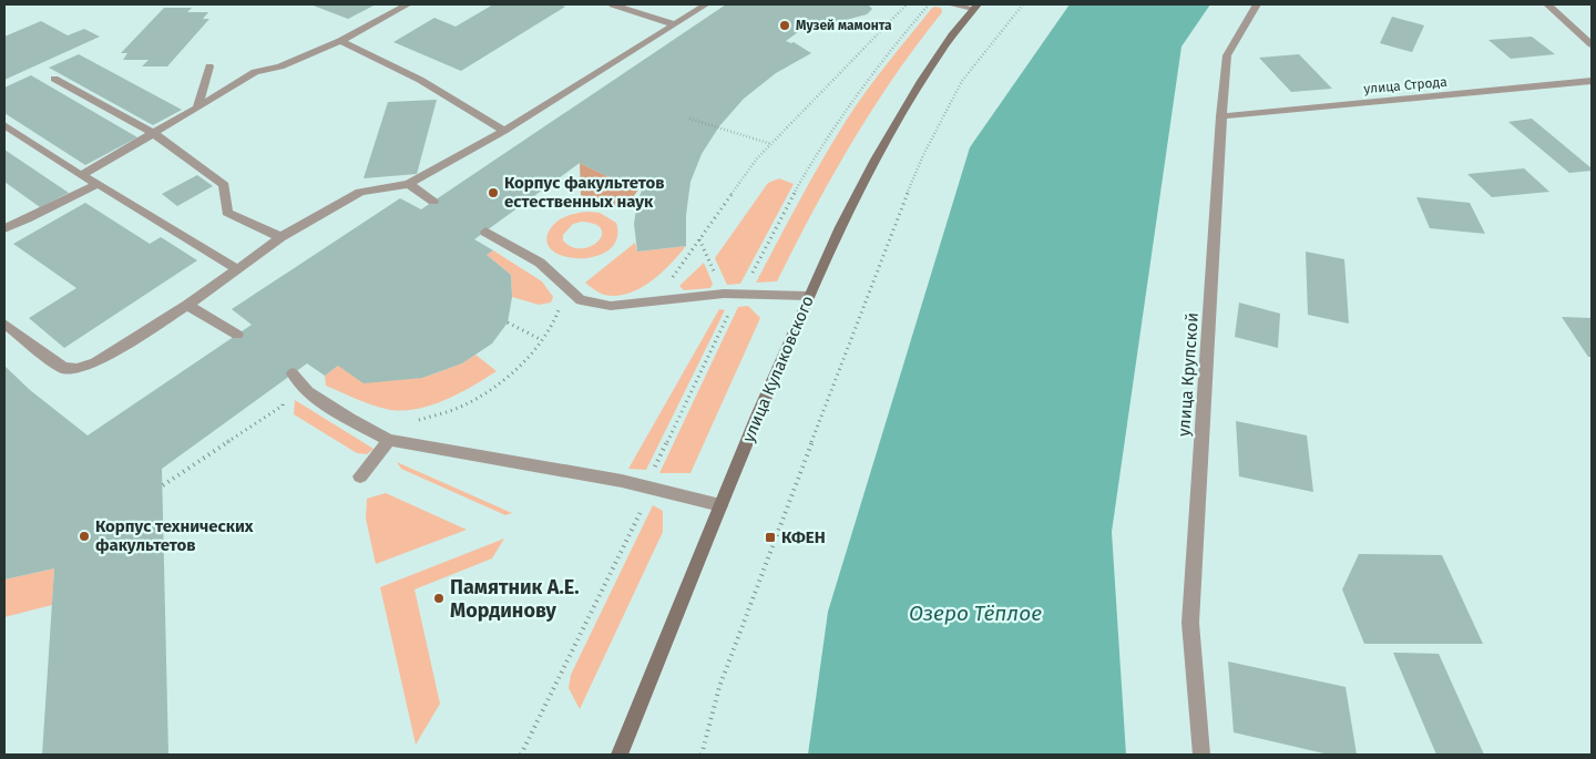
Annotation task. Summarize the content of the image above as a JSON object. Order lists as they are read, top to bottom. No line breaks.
{"streets":{"main road":["улица Кулаковского"],"street":["улица Строда","улица Крупской"]},"crossings":[["улица Строда","улица Крупской"]],"water":["Озеро Тёплое"],"places":{"other":["Музей мамонта","Корпус факультетов естественных наук","Корпус технических факультетов","Памятник А.Е. Мординову"],"transit":["КФЕН"]}}
